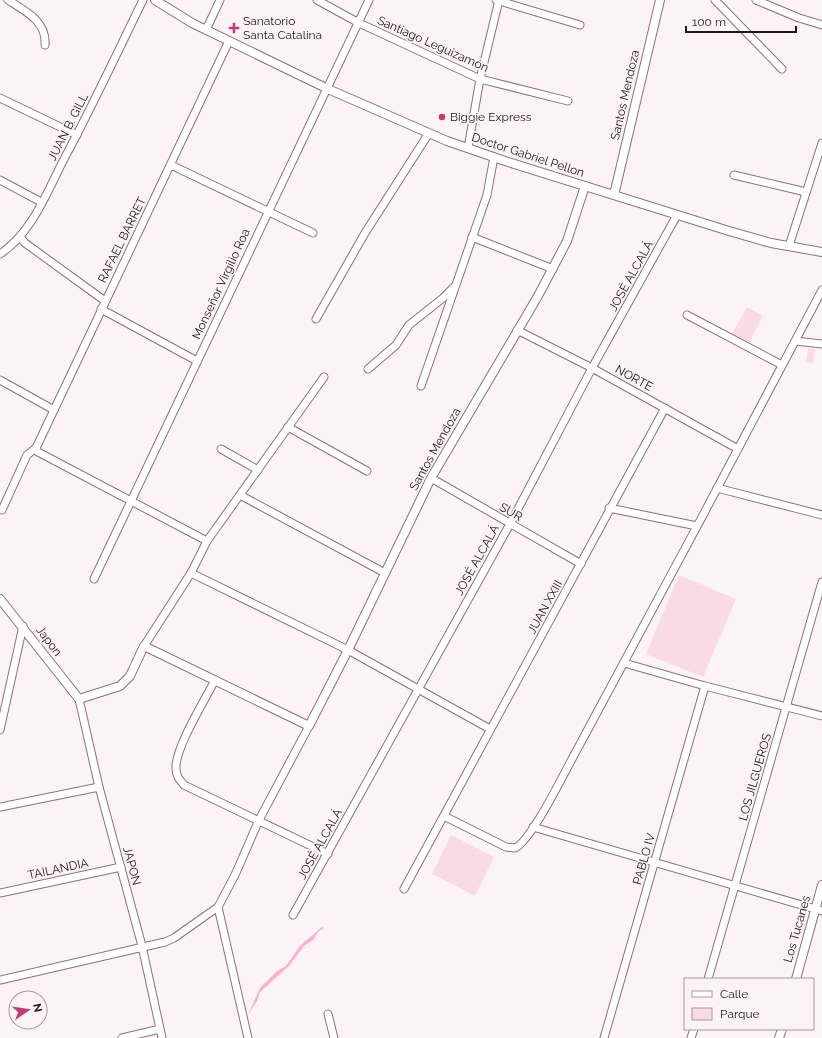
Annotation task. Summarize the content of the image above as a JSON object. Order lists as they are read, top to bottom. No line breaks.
{"streets":{"street":["Santiago Leguizamón","Santos Mendoza","JUAN B. GILL","Doctor Gabriel Pellon","RAFAEL BARRET","JOSÉ ALCALÁ","Monseñor Virgilio Roa","NORTE","SUR","JUAN XXIII","Japon","LOS JILGUEROS","PABLO IV","JAPON","TAILANDIA","Los Tucanes"]},"crossings":[["Santiago Leguizamón","Monseñor Virgilio Roa"],["Santos Mendoza","Doctor Gabriel Pellon"],["Santos Mendoza","NORTE"],["Santos Mendoza","SUR"],["Doctor Gabriel Pellon","RAFAEL BARRET"],["Doctor Gabriel Pellon","JOSÉ ALCALÁ"],["Doctor Gabriel Pellon","Monseñor Virgilio Roa"],["JOSÉ ALCALÁ","NORTE"],["JOSÉ ALCALÁ","SUR"],["NORTE","JUAN XXIII"],["SUR","JUAN XXIII"],["Japon","JAPON"],["JAPON","TAILANDIA"]],"places":{"health":["Sanatorio Santa Catalina"],"other":["Biggie Express"]},"legend":["Calle","Parque"],"scale_bar":"100 m","north":"right"}
